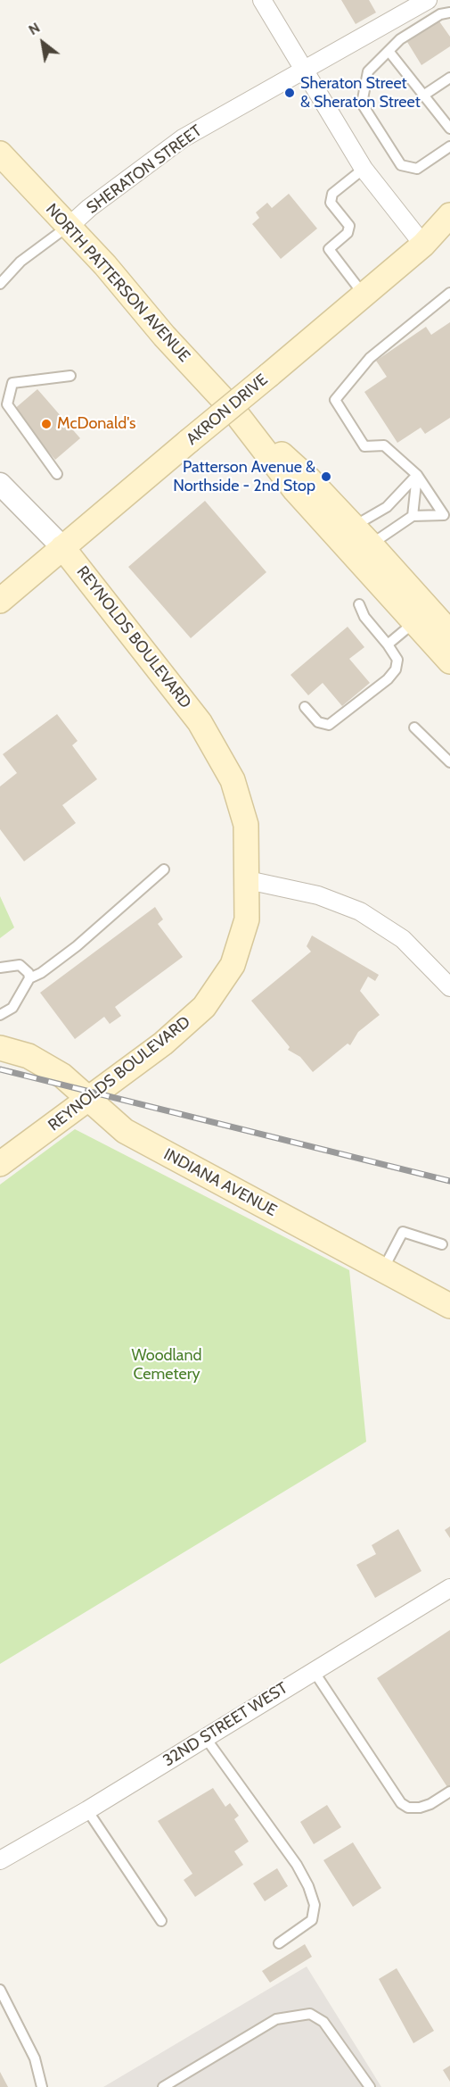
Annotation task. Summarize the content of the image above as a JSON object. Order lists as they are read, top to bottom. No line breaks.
{"streets":{"main road":["NORTH PATTERSON AVENUE","AKRON DRIVE","REYNOLDS BOULEVARD","INDIANA AVENUE"],"street":["SHERATON STREET","32ND STREET WEST"]},"crossings":[["SHERATON STREET","NORTH PATTERSON AVENUE"],["AKRON DRIVE","REYNOLDS BOULEVARD"],["REYNOLDS BOULEVARD","INDIANA AVENUE"]],"parks":["Woodland Cemetery"],"places":["Sheraton Street & Sheraton Street","McDonald's","Patterson Avenue & Northside - 2nd Stop"],"north":"top left"}
